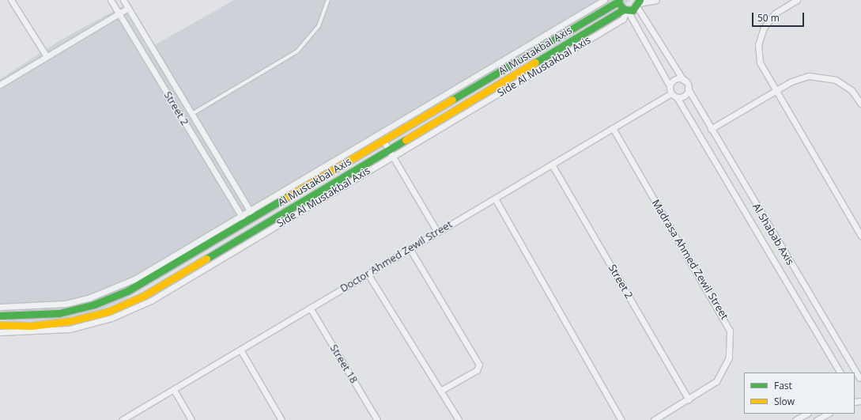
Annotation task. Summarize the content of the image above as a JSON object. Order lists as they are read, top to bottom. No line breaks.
{"streets":{"street":["Al Mustakbal Axis","Side Al Mustakbal Axis","Street 2","Al Shabab Axis","Doctor Ahmed Zewil Street","Madrasa Ahmed Zewil Street","Street 18"]},"crossings":[["Al Mustakbal Axis","Side Al Mustakbal Axis"],["Street 2","Doctor Ahmed Zewil Street"],["Street 2","Madrasa Ahmed Zewil Street"],["Al Shabab Axis","Doctor Ahmed Zewil Street"],["Doctor Ahmed Zewil Street","Madrasa Ahmed Zewil Street"],["Doctor Ahmed Zewil Street","Street 18"]],"legend":["Fast","Slow"],"scale_bar":"50 m"}
